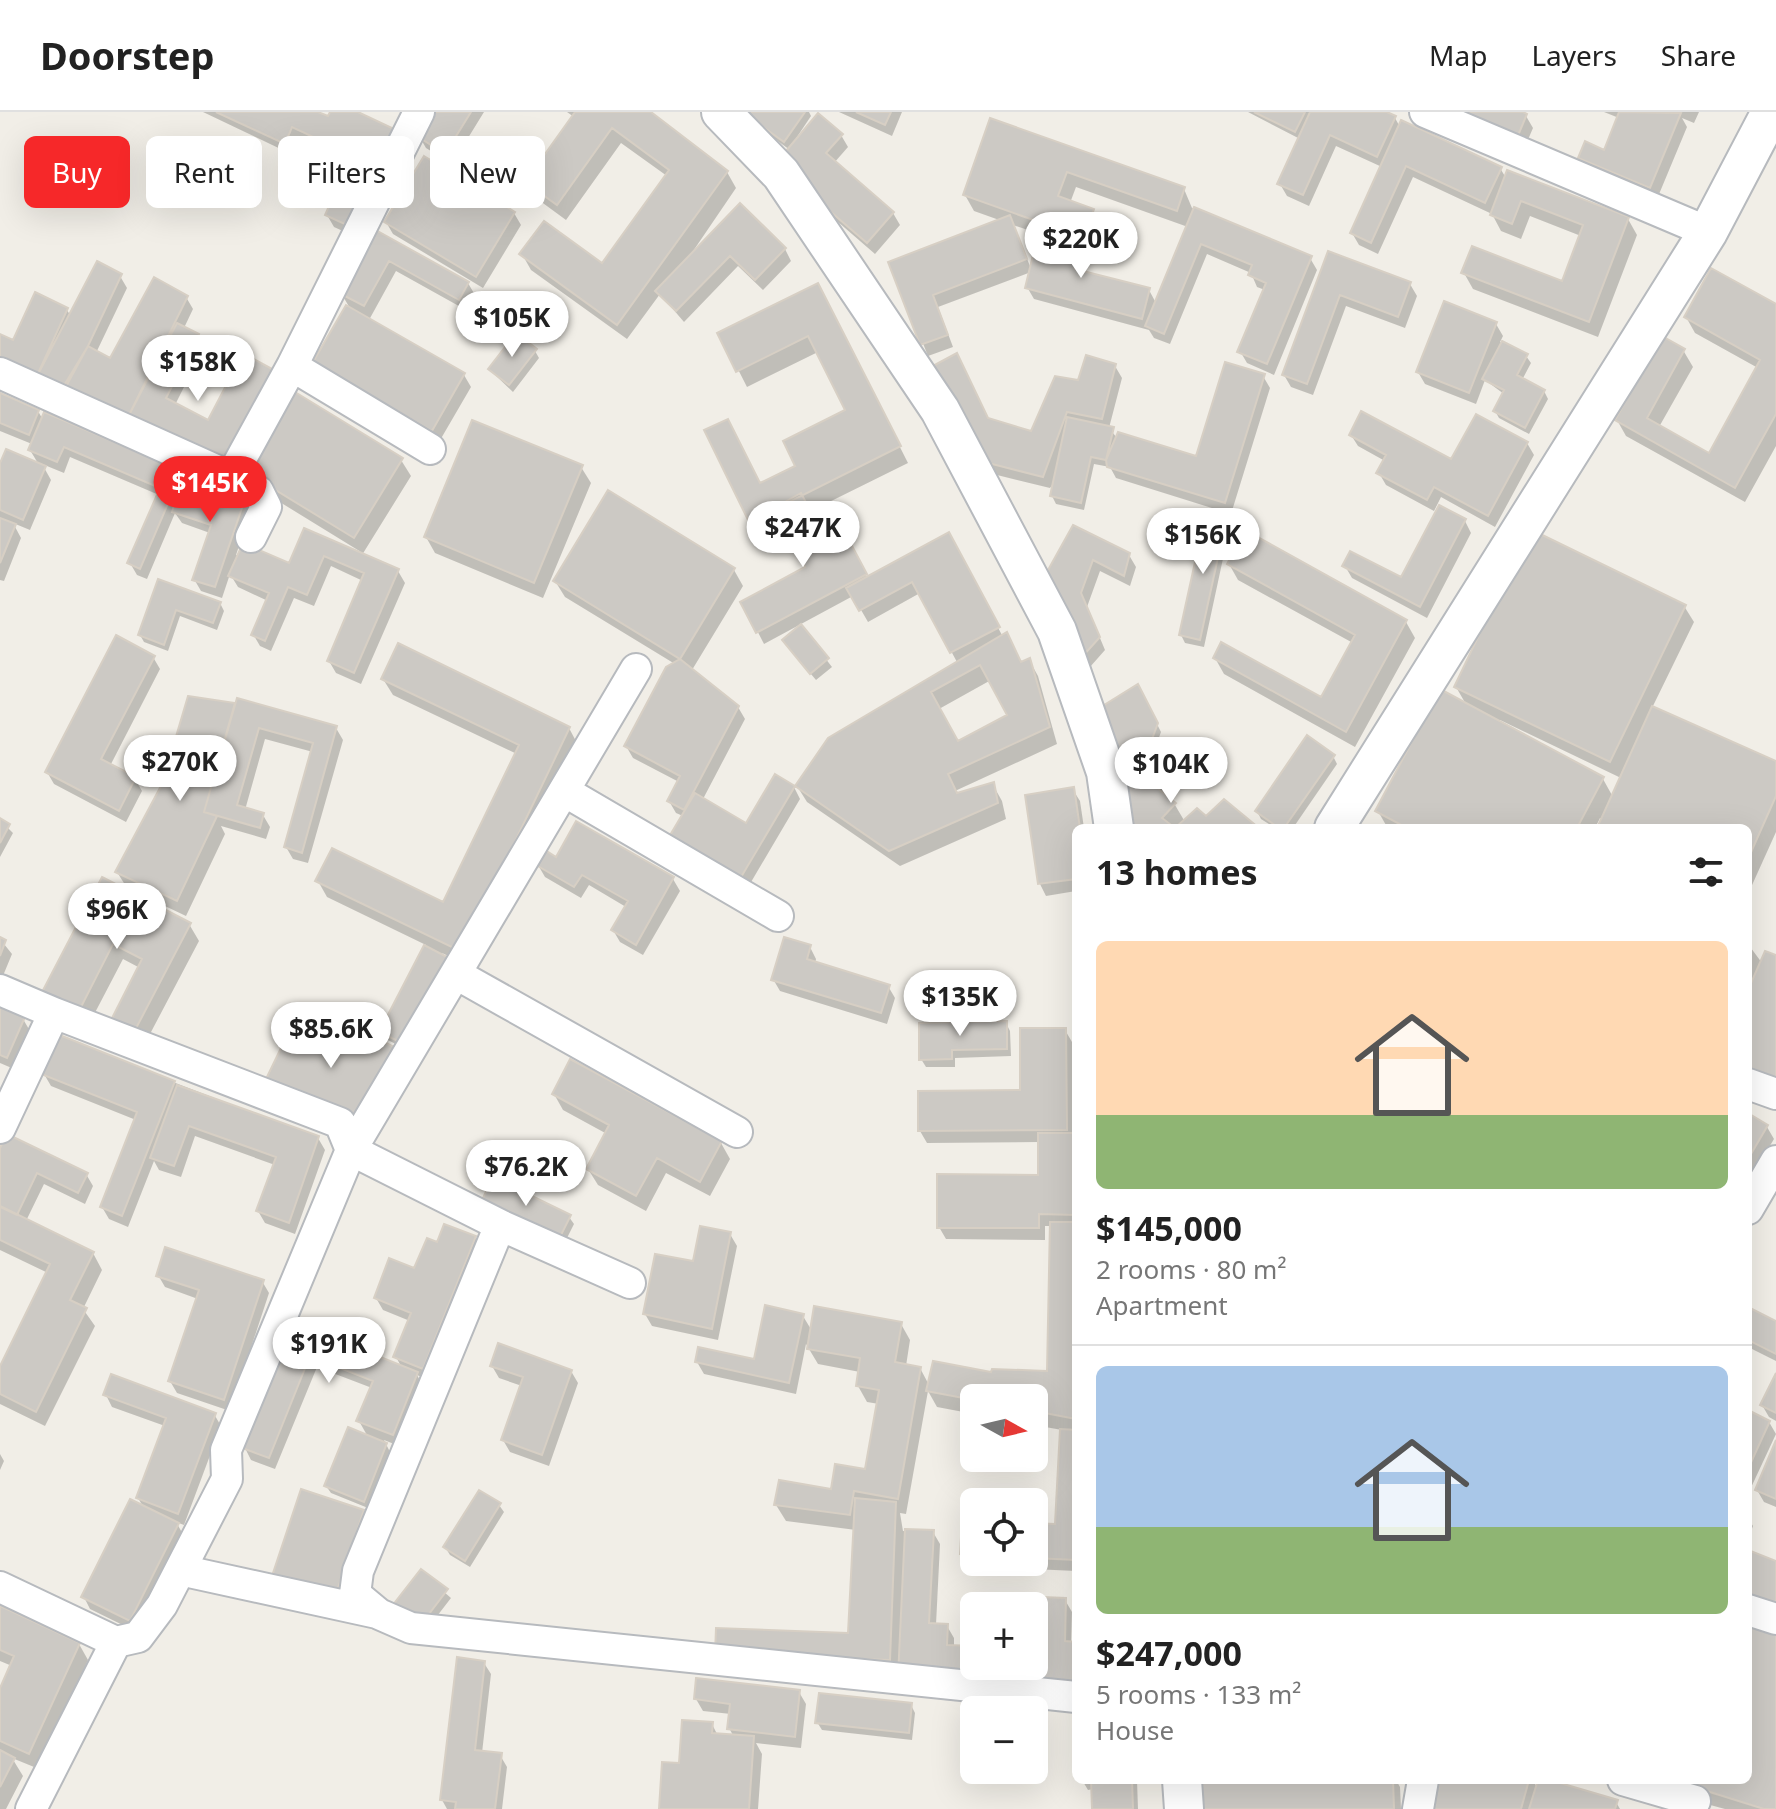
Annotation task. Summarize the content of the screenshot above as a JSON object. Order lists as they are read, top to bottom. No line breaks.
{"north":"right","page":{"header":"Doorstep","nav":["Map","Layers","Share"],"chip":["Buy","Rent","Filters","New"],"price":["$220K","$105K","$158K","$145K","$247K","$156K","$270K","$104K","$96K","$135K","$85.6K","$76.2K","$191K"],"heading":"13 homes","list":[{"name":"$145,000","note":"2 rooms · 80 m² · Apartment"},{"name":"$247,000","note":"5 rooms · 133 m² · House"}],"map_buttons":["+","−"]}}
